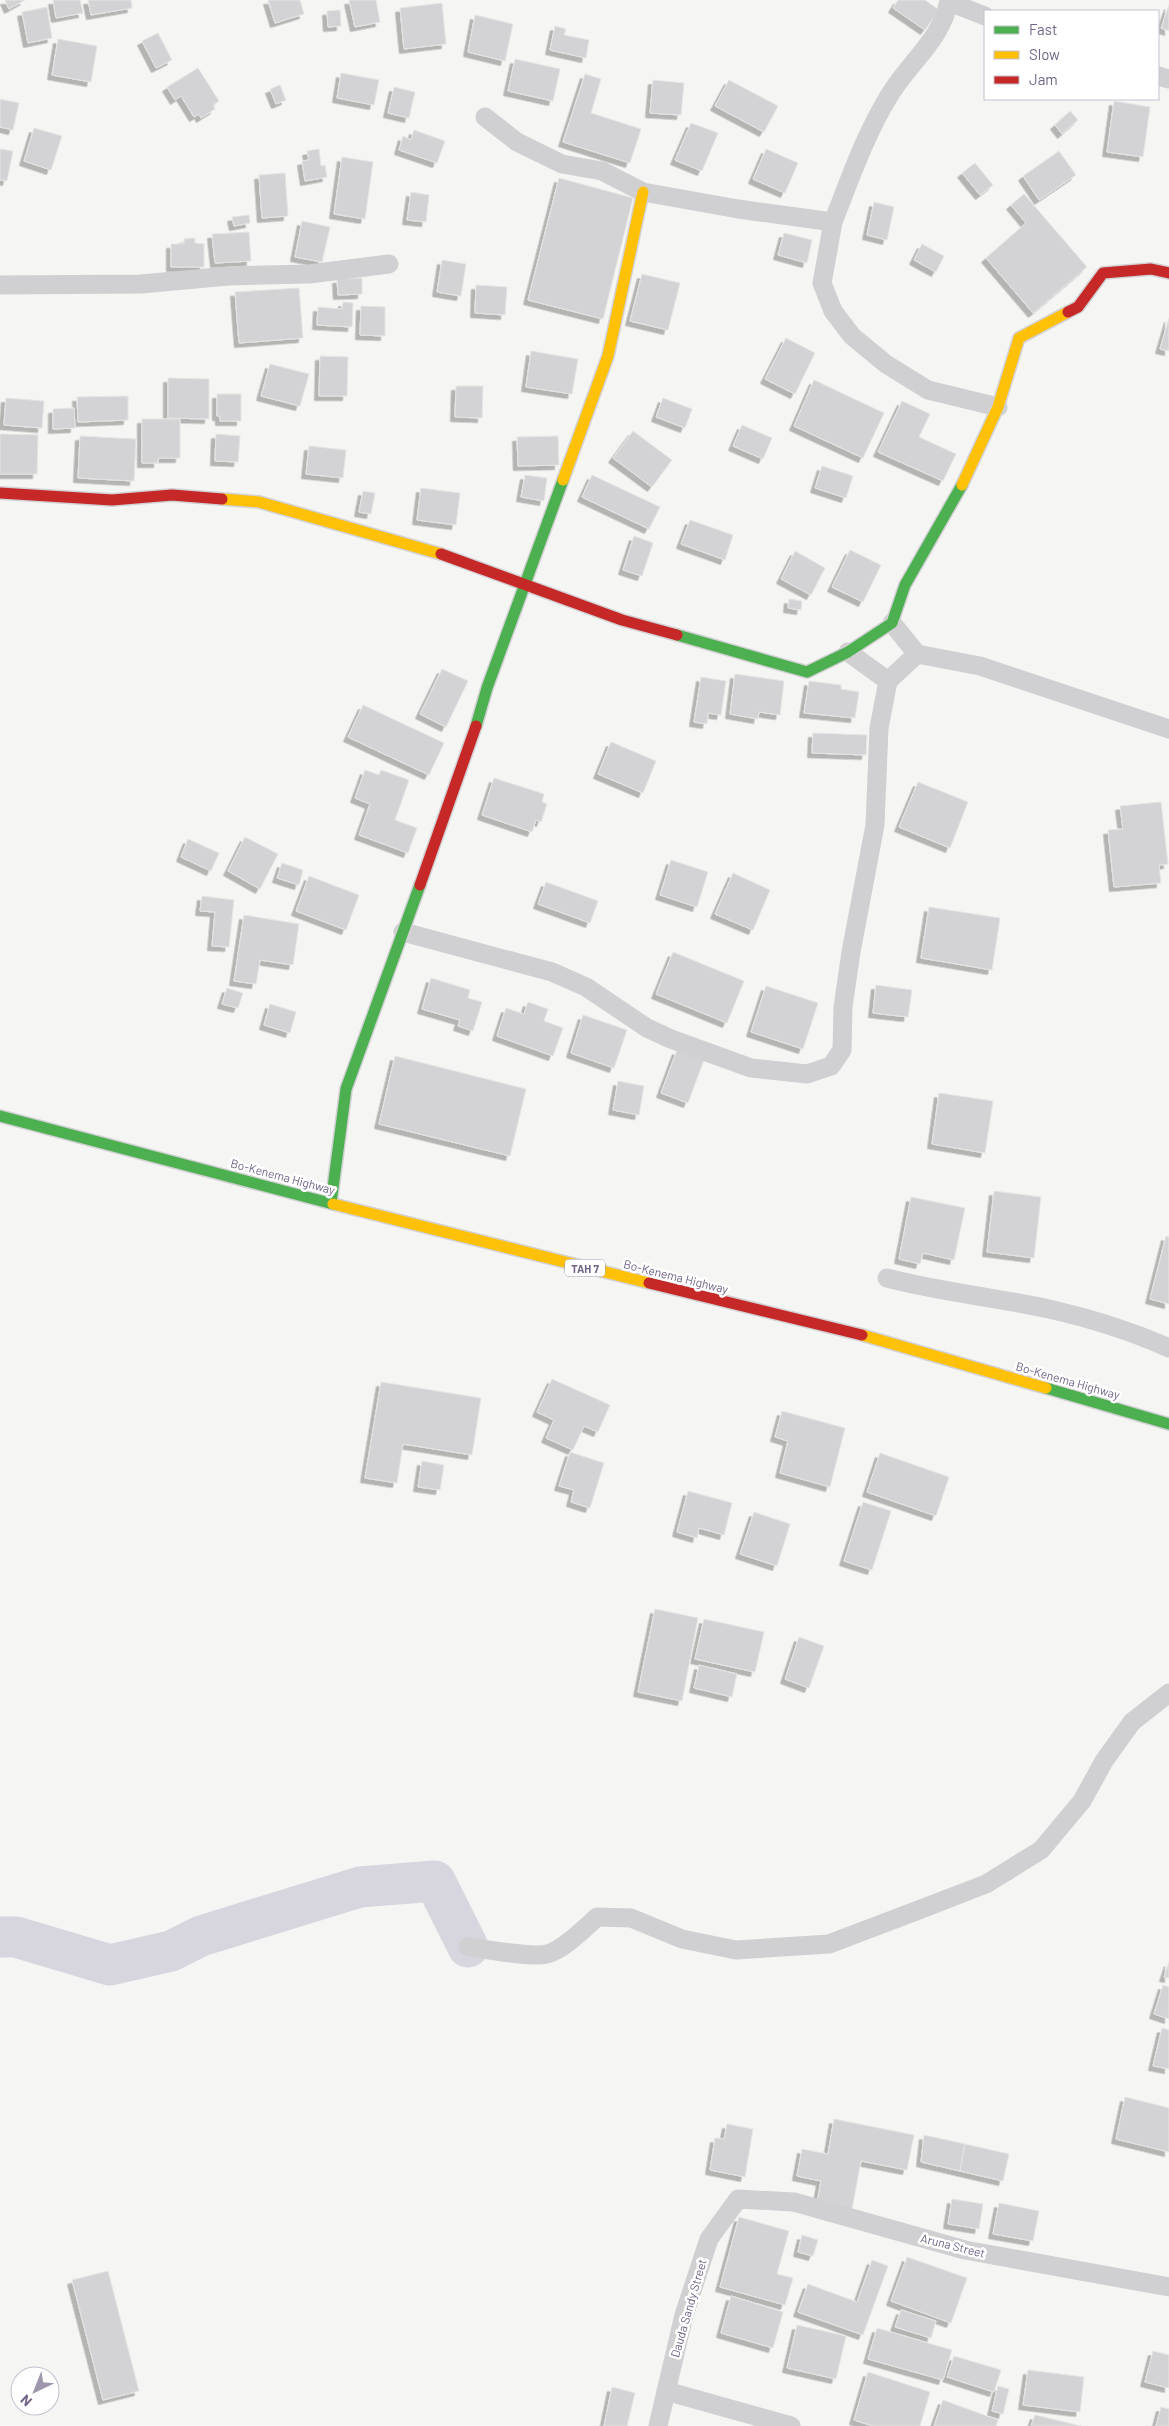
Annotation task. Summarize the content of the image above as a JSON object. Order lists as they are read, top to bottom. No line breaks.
{"streets":{"main road":["Bo-Kenema Highway","TAH 7"],"street":["Aruna Street","Dauda Sandy Street"]},"crossings":[["Aruna Street","Dauda Sandy Street"]],"legend":["Fast","Slow","Jam"],"north":"bottom left"}
